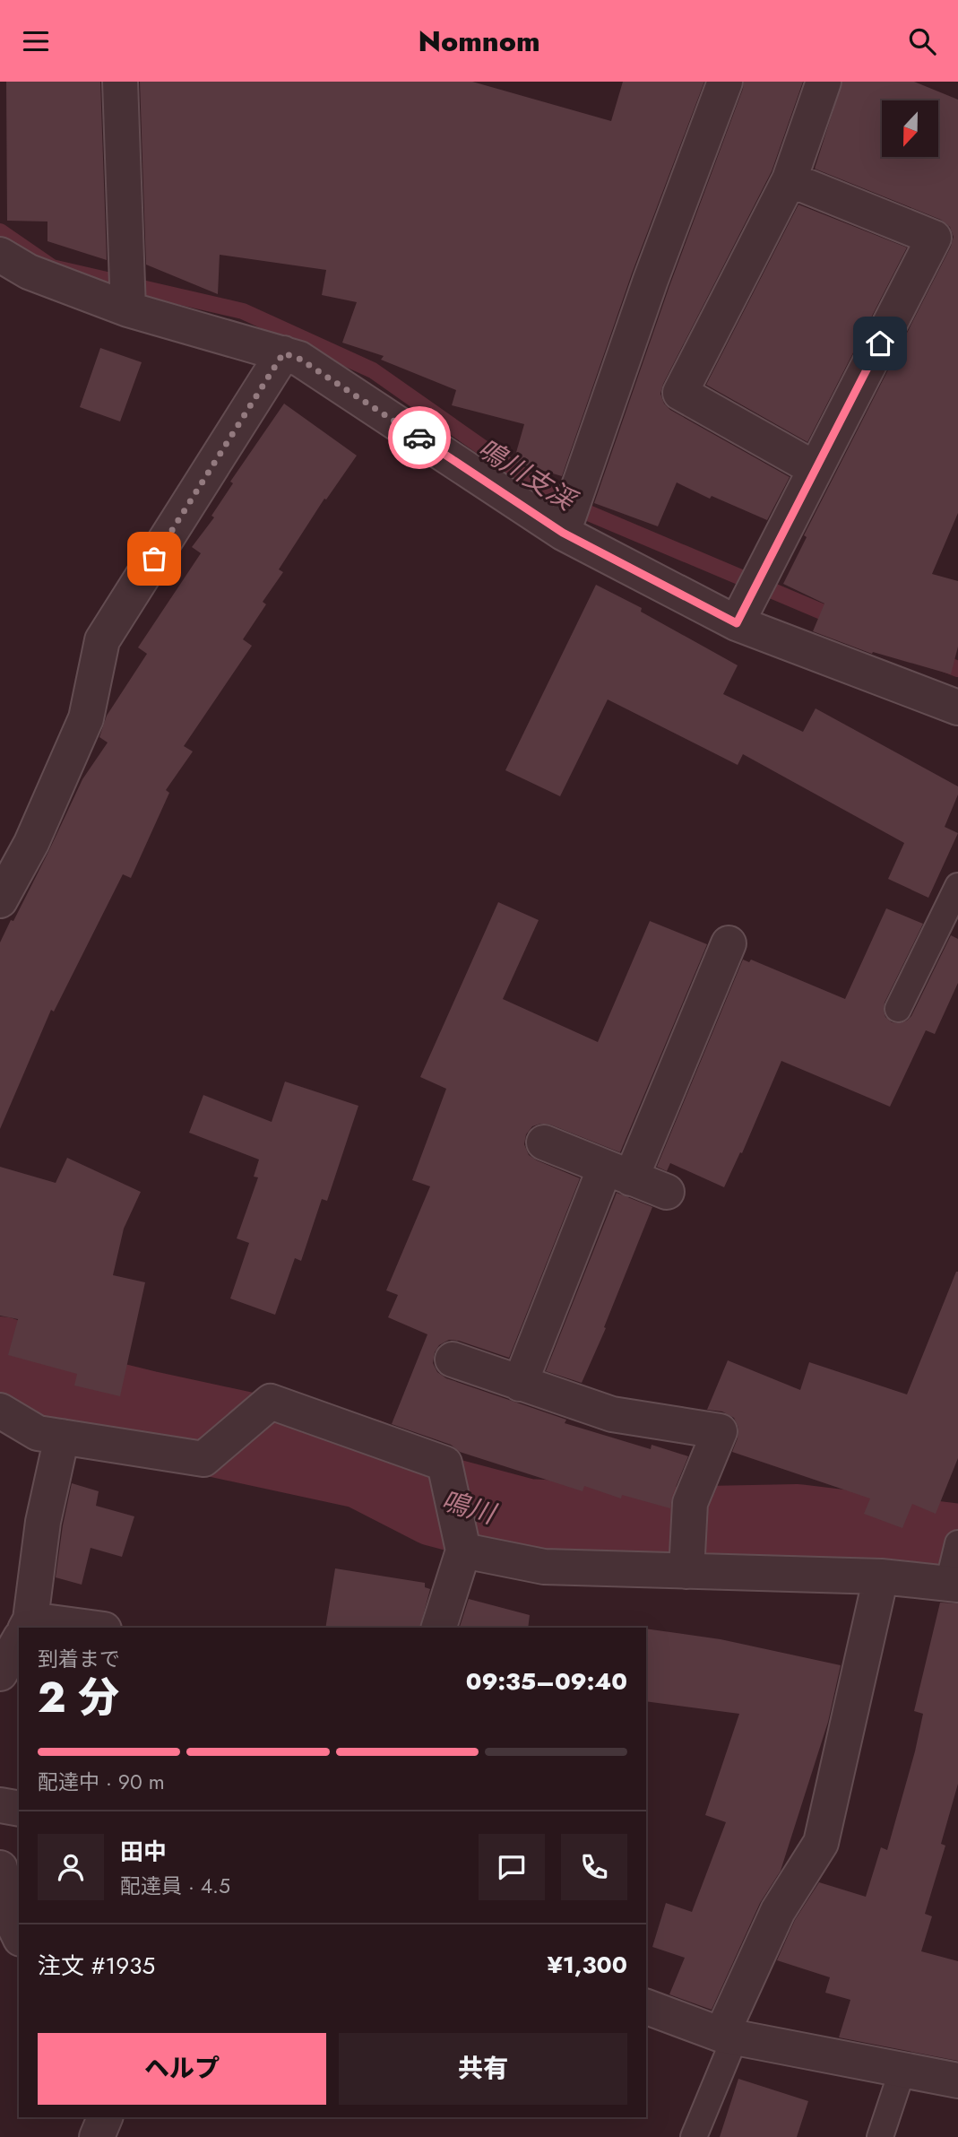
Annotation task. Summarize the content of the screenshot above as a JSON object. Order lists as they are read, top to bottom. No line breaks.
{"water":["鳴川支渓","鳴川"],"north":"bottom","page":{"header":"Nomnom","heading":["2 分","到着まで","09:35–09:40"],"panel":["田中","配達員 · 4.5","注文 #1935","¥1,300"],"bar":"配達中 · 90 m","buttons":["ヘルプ","共有"]}}
